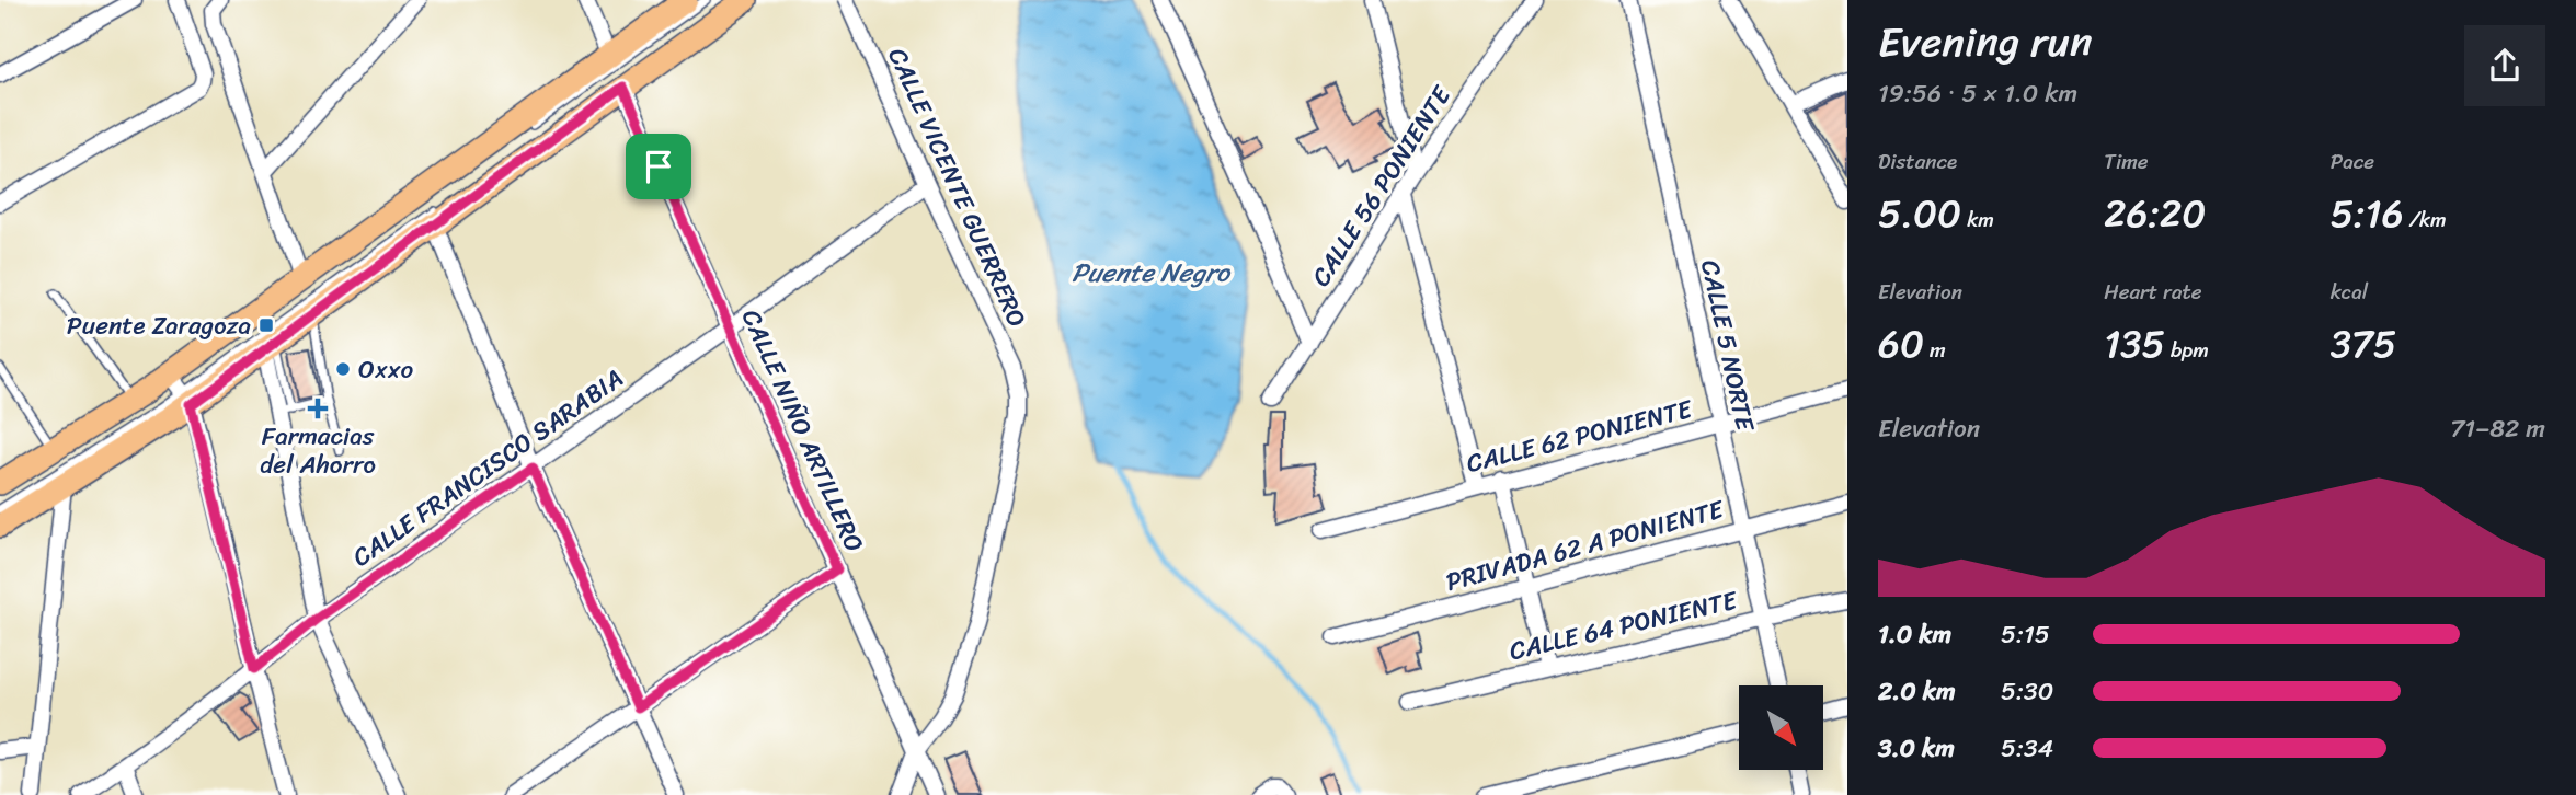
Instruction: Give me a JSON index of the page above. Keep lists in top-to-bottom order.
{
  "streets": {
    "street": [
      "CALLE 56 PONIENTE",
      "CALLE VICENTE GUERRERO",
      "CALLE 5 NORTE",
      "CALLE NIÑO ARTILLERO",
      "CALLE 62 PONIENTE",
      "CALLE FRANCISCO SARABIA",
      "PRIVADA 62 A PONIENTE",
      "CALLE 64 PONIENTE"
    ]
  },
  "crossings": [
    ["CALLE VICENTE GUERRERO", "CALLE NIÑO ARTILLERO"],
    ["CALLE VICENTE GUERRERO", "CALLE FRANCISCO SARABIA"],
    ["CALLE 5 NORTE", "CALLE 62 PONIENTE"],
    ["CALLE 5 NORTE", "PRIVADA 62 A PONIENTE"],
    ["CALLE 5 NORTE", "CALLE 64 PONIENTE"],
    ["CALLE NIÑO ARTILLERO", "CALLE FRANCISCO SARABIA"]
  ],
  "water": ["Puente Negro"],
  "places": {
    "transit": ["Puente Zaragoza"],
    "other": ["Oxxo"],
    "health": ["Farmacias del Ahorro"]
  },
  "north": "bottom right",
  "page": {
    "heading": ["Evening run", "19:56 · 5 × 1.0 km"],
    "stats": [
      ["Distance", "5.00 km"],
      ["Time", "26:20"],
      ["Pace", "5:16 /km"],
      ["Elevation", "60 m"],
      ["Heart rate", "135 bpm"],
      ["kcal", "375"]
    ],
    "chart": ["Elevation", "71–82 m"],
    "list": [
      {
        "name": "1.0 km",
        "note": "5:15"
      },
      {
        "name": "2.0 km",
        "note": "5:30"
      },
      {
        "name": "3.0 km",
        "note": "5:34"
      }
    ]
  }
}
